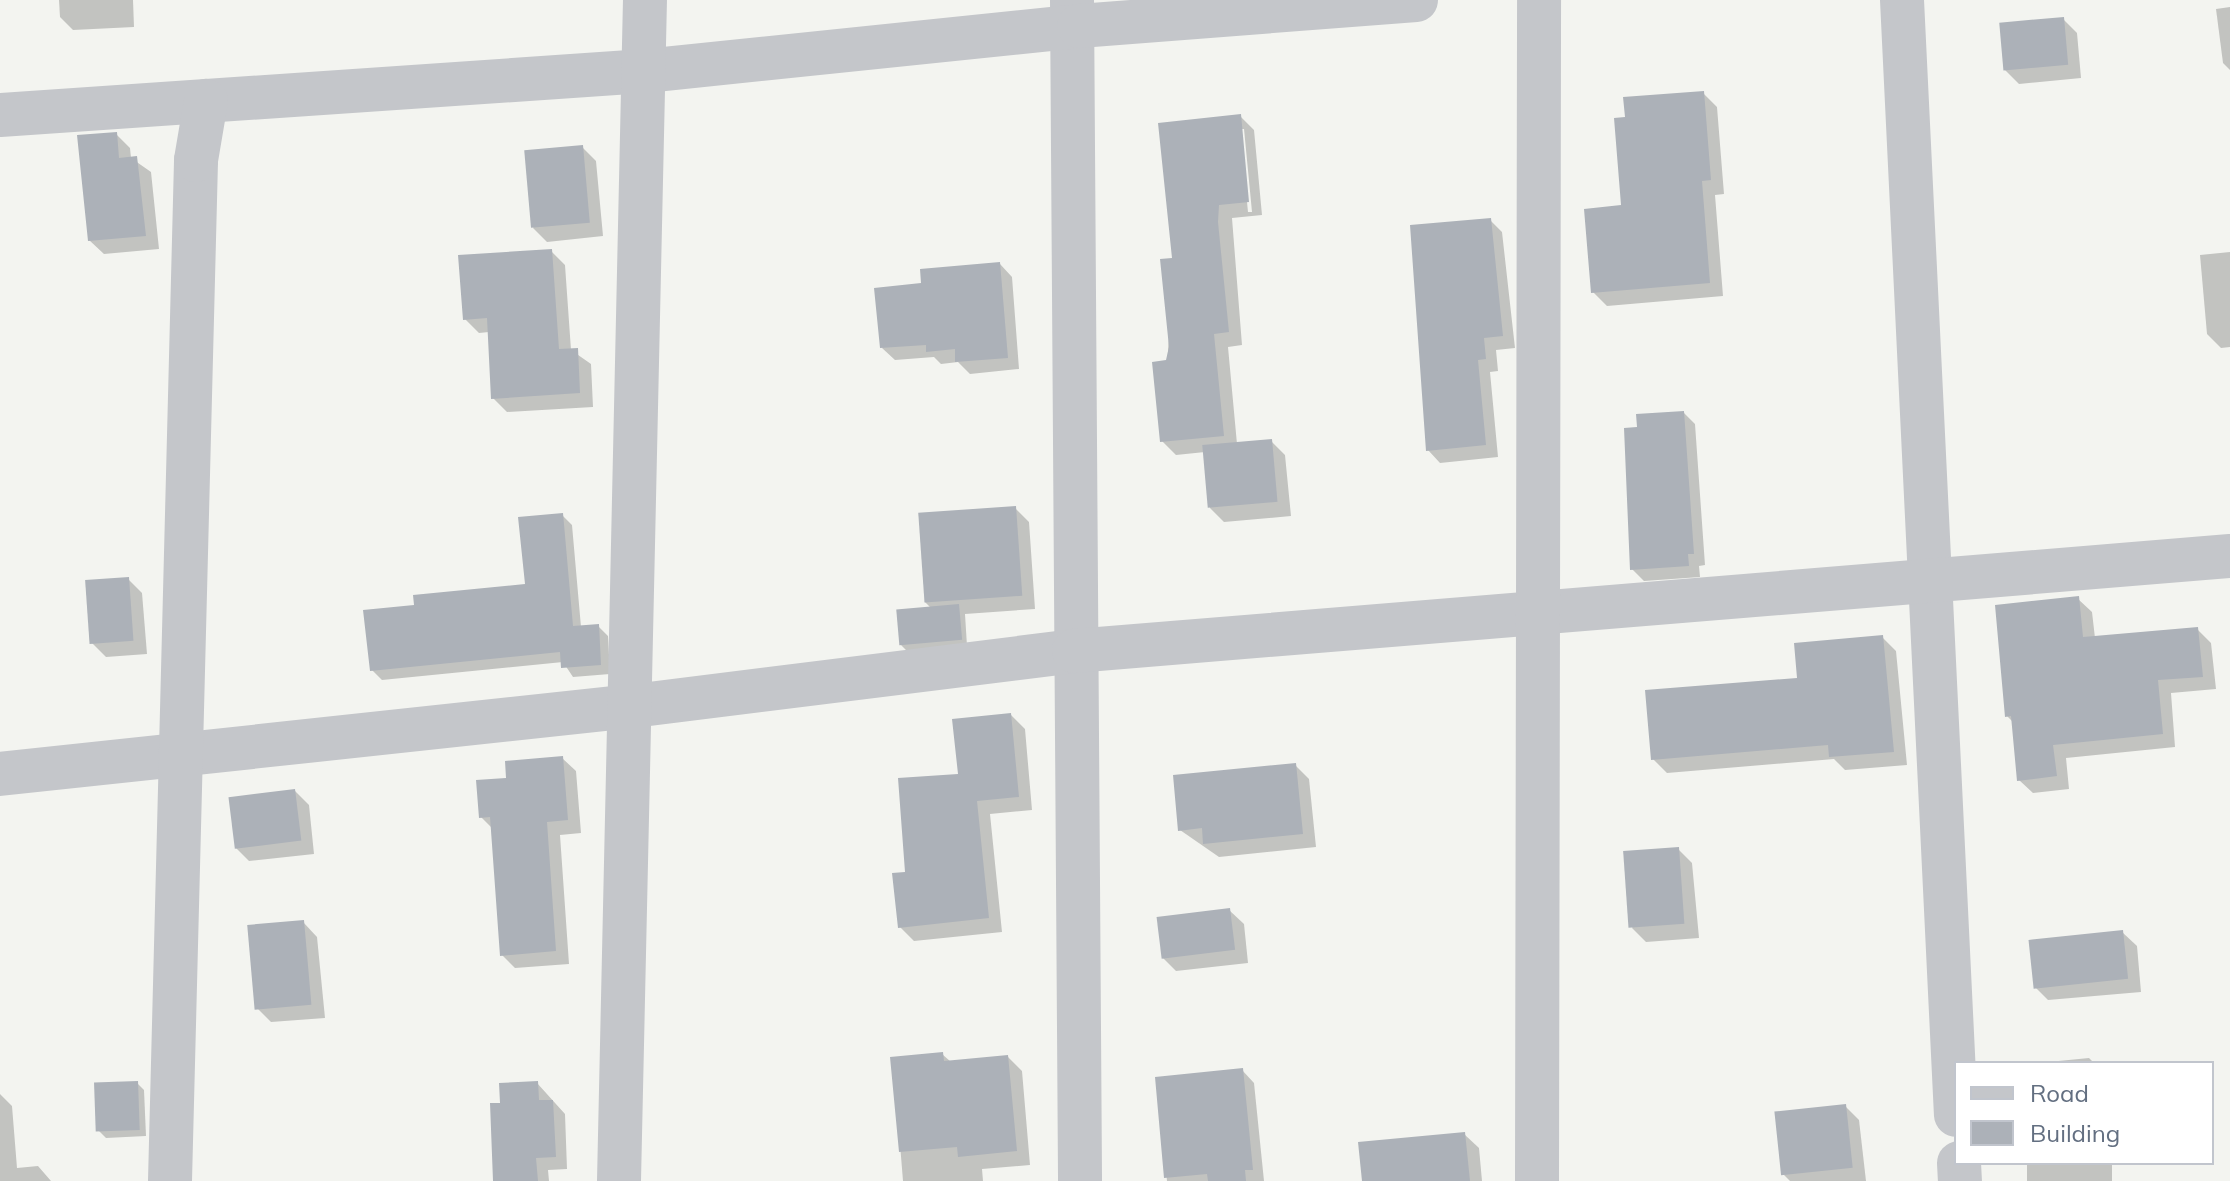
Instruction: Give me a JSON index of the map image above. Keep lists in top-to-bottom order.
{
  "legend": ["Road", "Building"]
}
